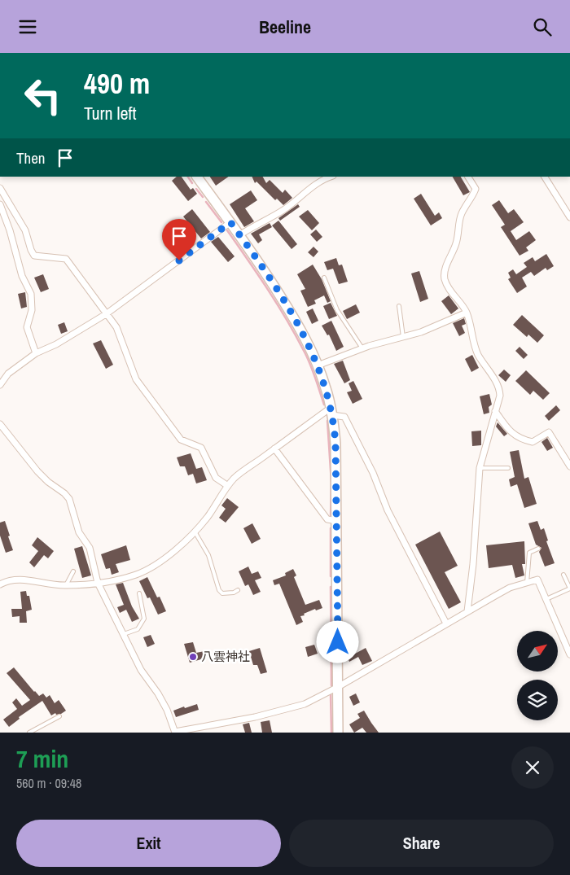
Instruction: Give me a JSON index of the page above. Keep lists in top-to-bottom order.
{
  "places": ["八雲神社"],
  "north": "top right",
  "page": {
    "header": "Beeline",
    "turn": ["490 m", "Turn left"],
    "then": "Then",
    "heading": ["7 min", "560 m · 09:48"],
    "buttons": ["Exit", "Share"]
  }
}
